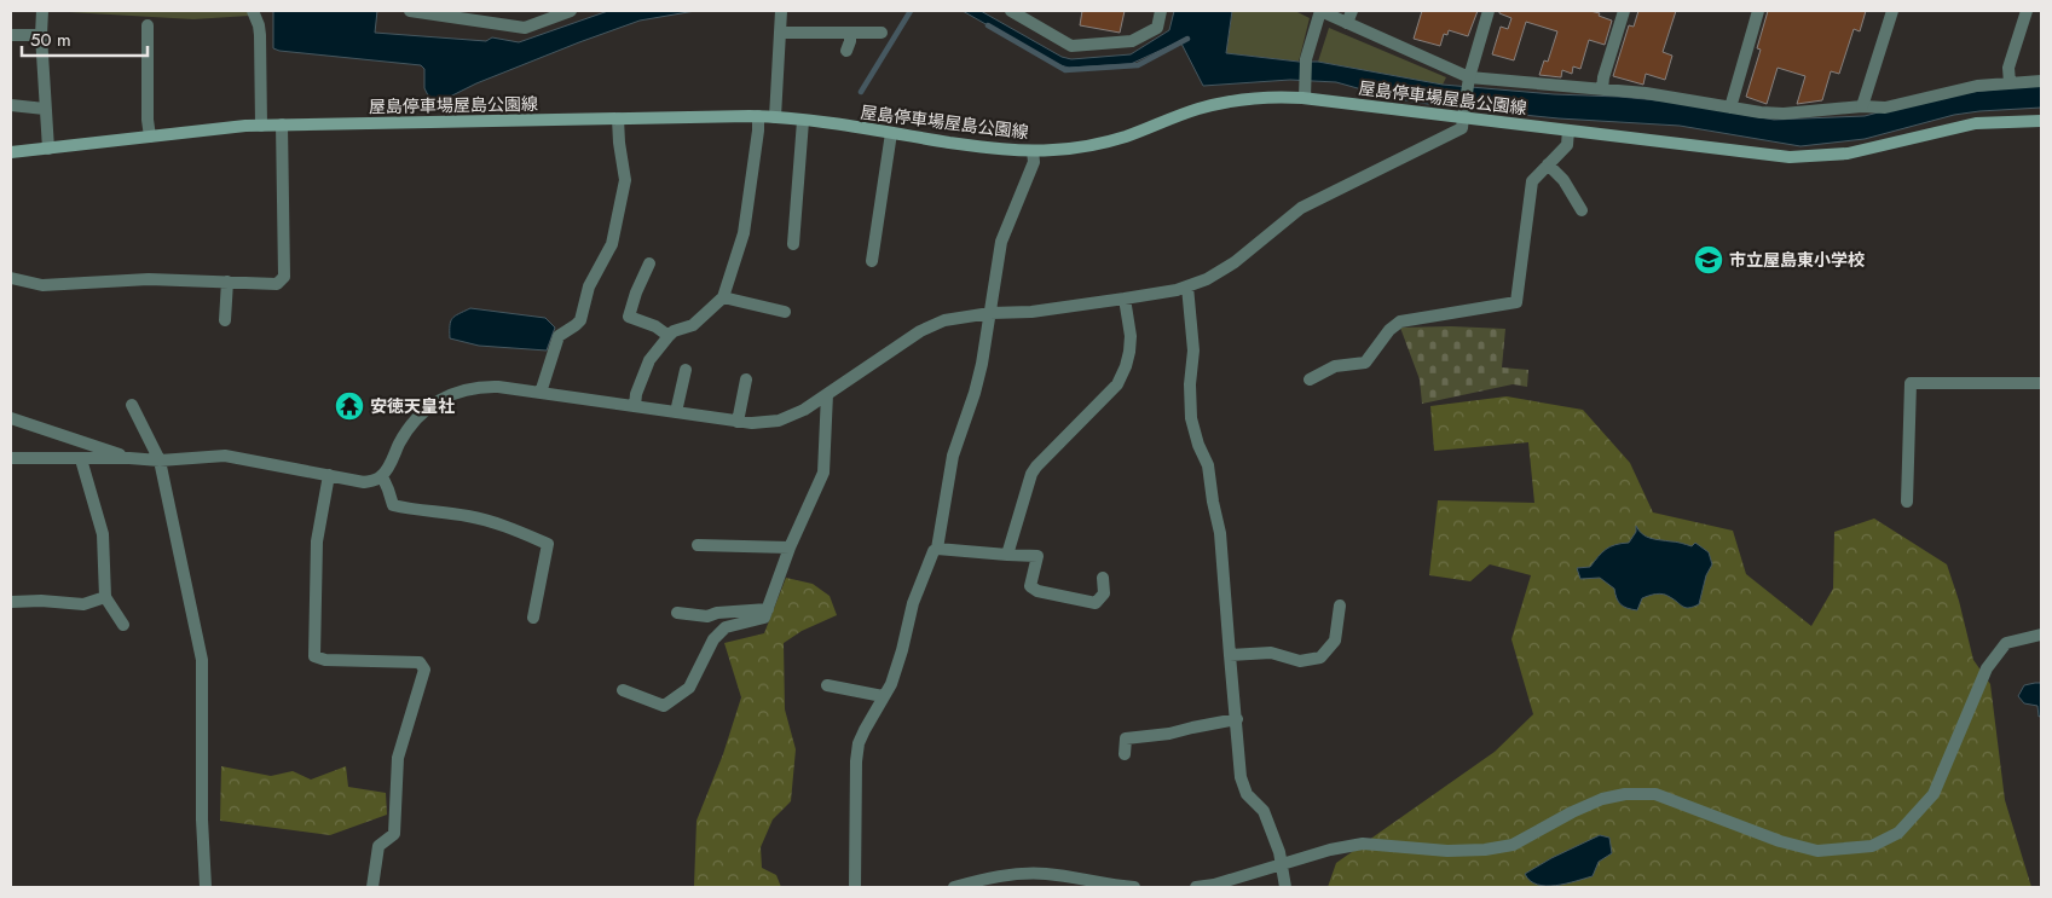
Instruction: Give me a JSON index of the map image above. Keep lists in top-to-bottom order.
{
  "streets": {
    "main road": ["屋島停車場屋島公園線"]
  },
  "places": {
    "school or university": ["市立屋島東小学校"],
    "temple": ["安徳天皇社"]
  },
  "scale_bar": "50 m"
}
